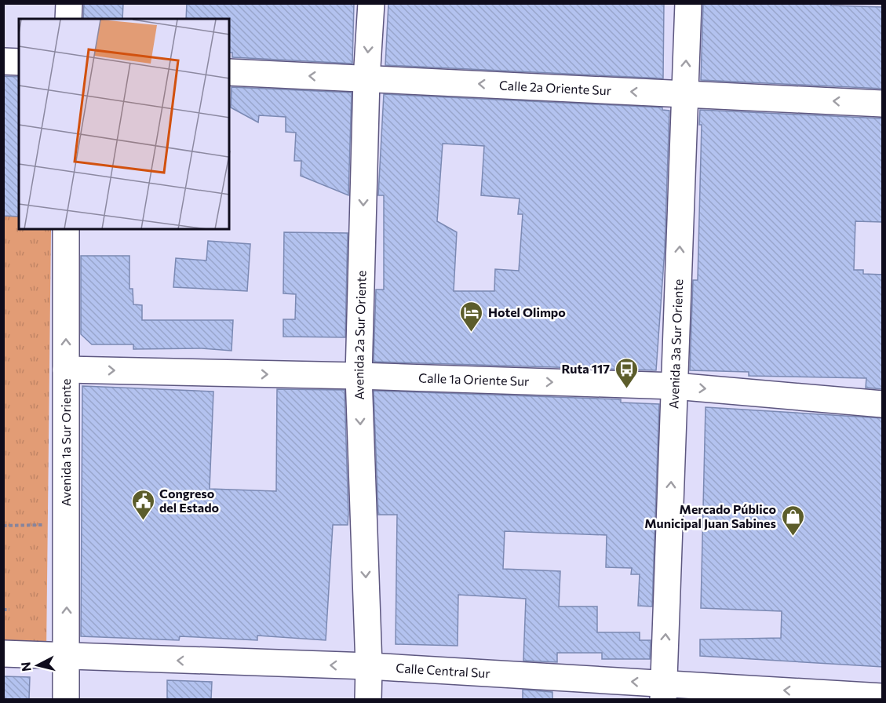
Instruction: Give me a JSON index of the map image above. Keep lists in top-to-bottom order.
{
  "streets": {
    "street": [
      "Calle 2a Oriente Sur",
      "Avenida 2a Sur Oriente",
      "Avenida 3a Sur Oriente",
      "Calle 1a Oriente Sur",
      "Avenida 1a Sur Oriente",
      "Calle Central Sur"
    ]
  },
  "crossings": [
    ["Calle 2a Oriente Sur", "Avenida 2a Sur Oriente"],
    ["Calle 2a Oriente Sur", "Avenida 3a Sur Oriente"],
    ["Avenida 2a Sur Oriente", "Calle 1a Oriente Sur"],
    ["Avenida 2a Sur Oriente", "Calle Central Sur"],
    ["Avenida 3a Sur Oriente", "Calle 1a Oriente Sur"],
    ["Avenida 3a Sur Oriente", "Calle Central Sur"],
    ["Calle 1a Oriente Sur", "Avenida 1a Sur Oriente"],
    ["Avenida 1a Sur Oriente", "Calle Central Sur"]
  ],
  "one_way": [
    "Calle 2a Oriente Sur",
    "Avenida 2a Sur Oriente",
    "Avenida 3a Sur Oriente",
    "Calle 1a Oriente Sur",
    "Avenida 1a Sur Oriente",
    "Calle Central Sur"
  ],
  "places": {
    "hotel": ["Hotel Olimpo"],
    "bus stop": ["Ruta 117"],
    "public building": ["Congreso del Estado"],
    "shop": ["Mercado Público Municipal Juan Sabines"]
  },
  "north": "left"
}
